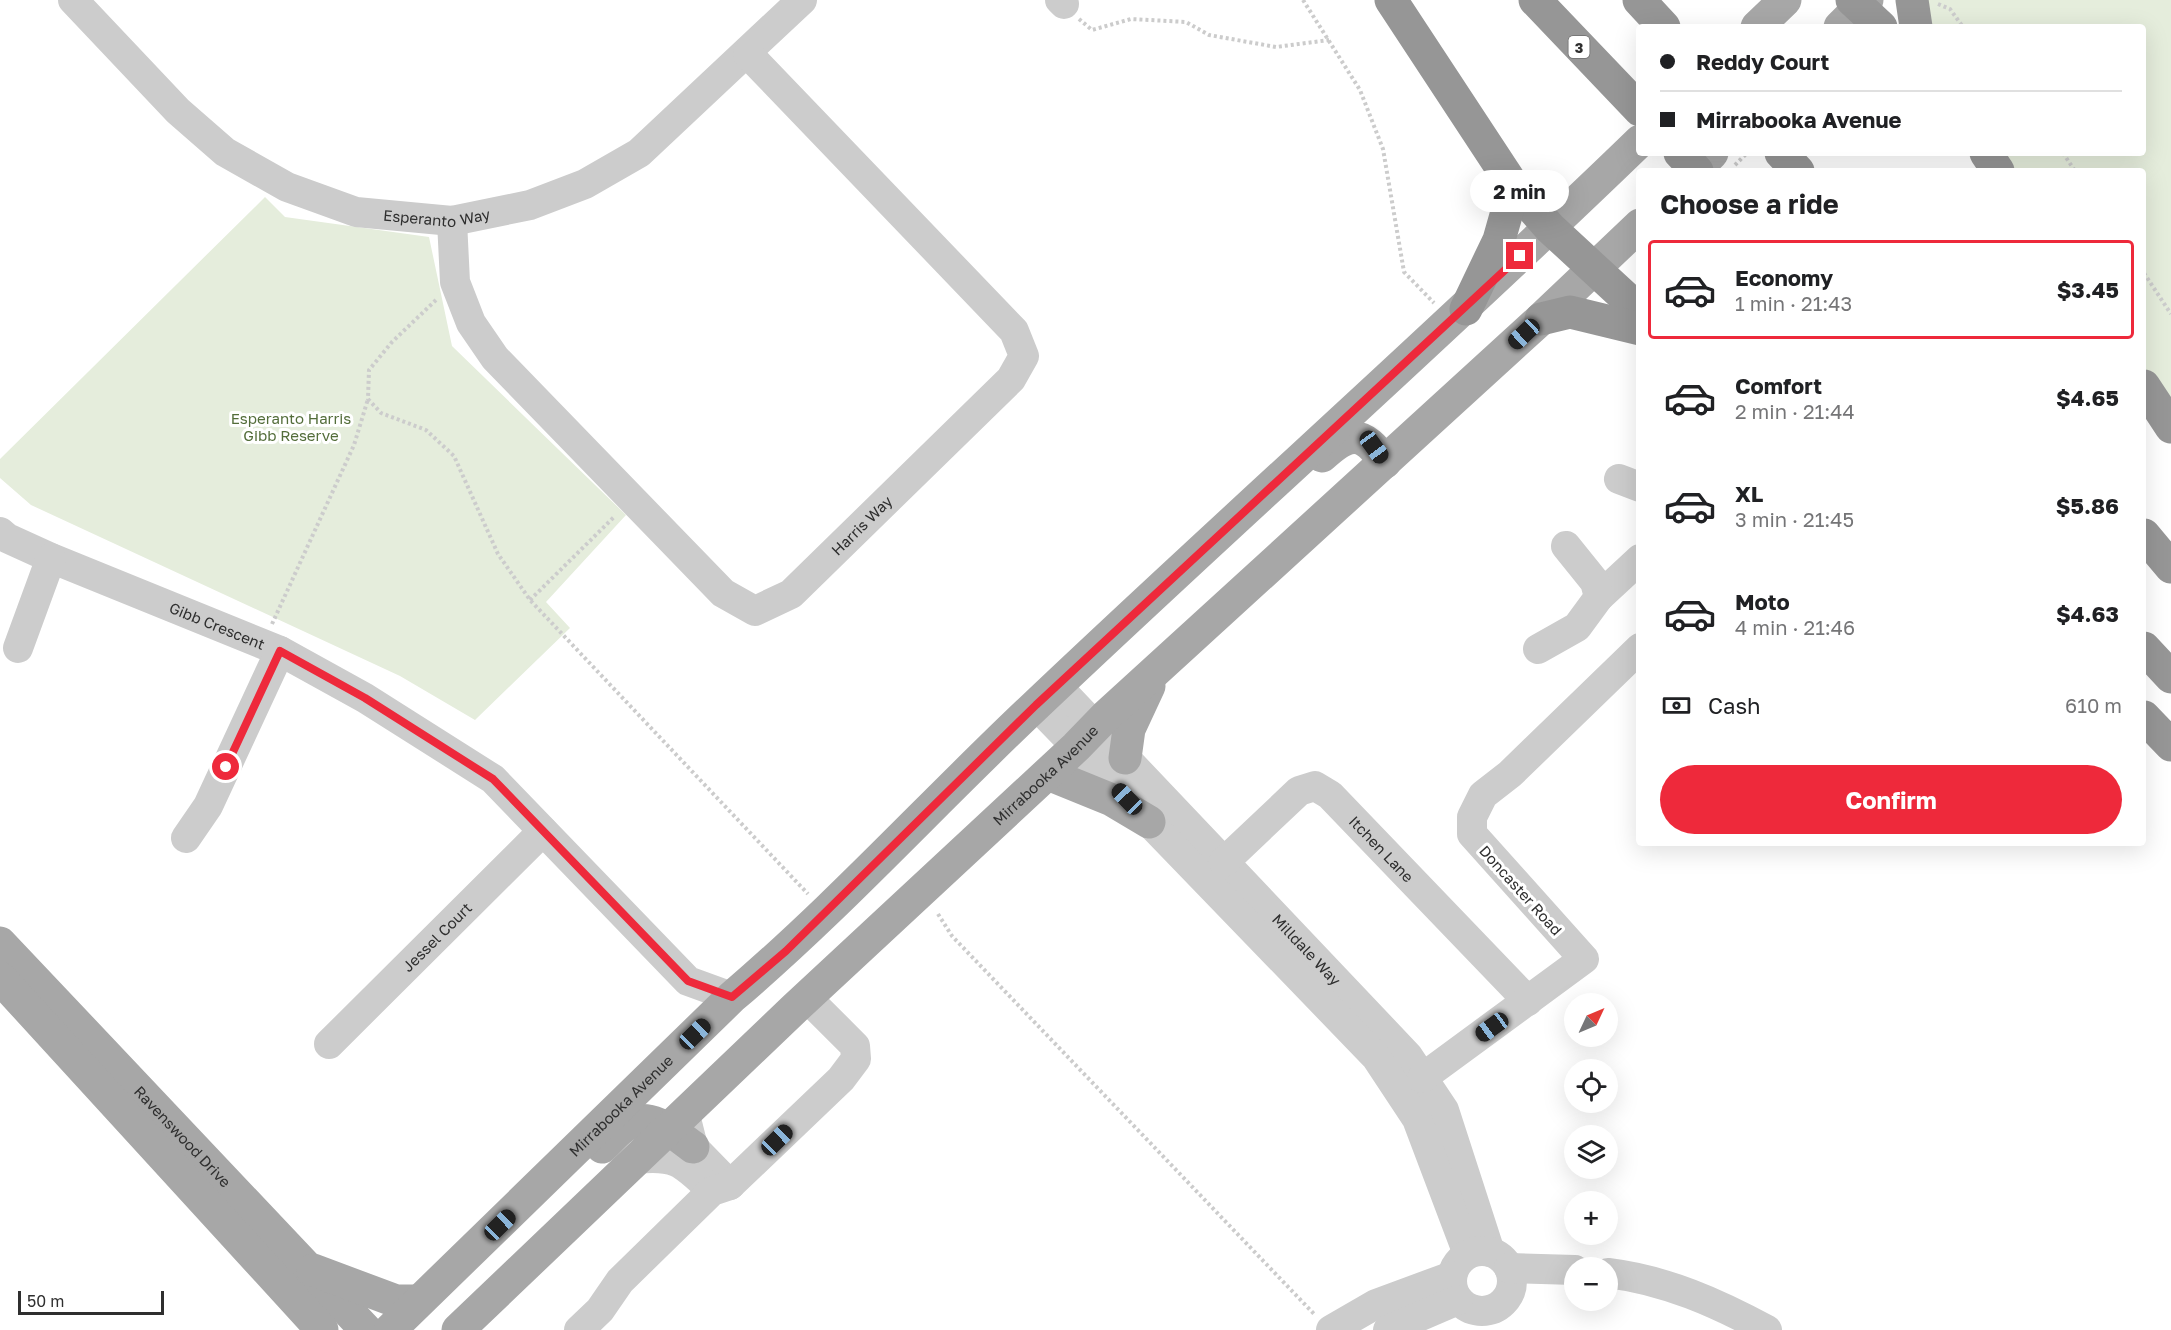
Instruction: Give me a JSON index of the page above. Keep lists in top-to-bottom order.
{
  "streets": {
    "highway": ["3"],
    "main road": ["Mirrabooka Avenue", "Ravenswood Drive"],
    "street": [
      "Esperanto Way",
      "Harris Way",
      "Gibb Crescent",
      "Itchen Lane",
      "Doncaster Road",
      "Jessel Court",
      "Milldale Way"
    ]
  },
  "crossings": [
    ["Esperanto Way", "Harris Way"],
    ["Gibb Crescent", "Mirrabooka Avenue"],
    ["Gibb Crescent", "Jessel Court"],
    ["Mirrabooka Avenue", "Milldale Way"],
    ["Itchen Lane", "Doncaster Road"],
    ["Itchen Lane", "Milldale Way"],
    ["Doncaster Road", "Milldale Way"]
  ],
  "parks": ["Esperanto Harris Gibb Reserve"],
  "scale_bar": "50 m",
  "north": "top right",
  "page": {
    "banner": ["Reddy Court", "Mirrabooka Avenue"],
    "heading": "Choose a ride",
    "bubble": "2 min",
    "list": [
      {
        "name": "Economy",
        "note": "1 min · 21:43",
        "value": "$3.45"
      },
      {
        "name": "Comfort",
        "note": "2 min · 21:44",
        "value": "$4.65"
      },
      {
        "name": "XL",
        "note": "3 min · 21:45",
        "value": "$5.86"
      },
      {
        "name": "Moto",
        "note": "4 min · 21:46",
        "value": "$4.63"
      }
    ],
    "pay": ["Cash", "610 m"],
    "buttons": "Confirm",
    "map_buttons": ["+", "−"],
    "scale": "50 m"
  }
}
